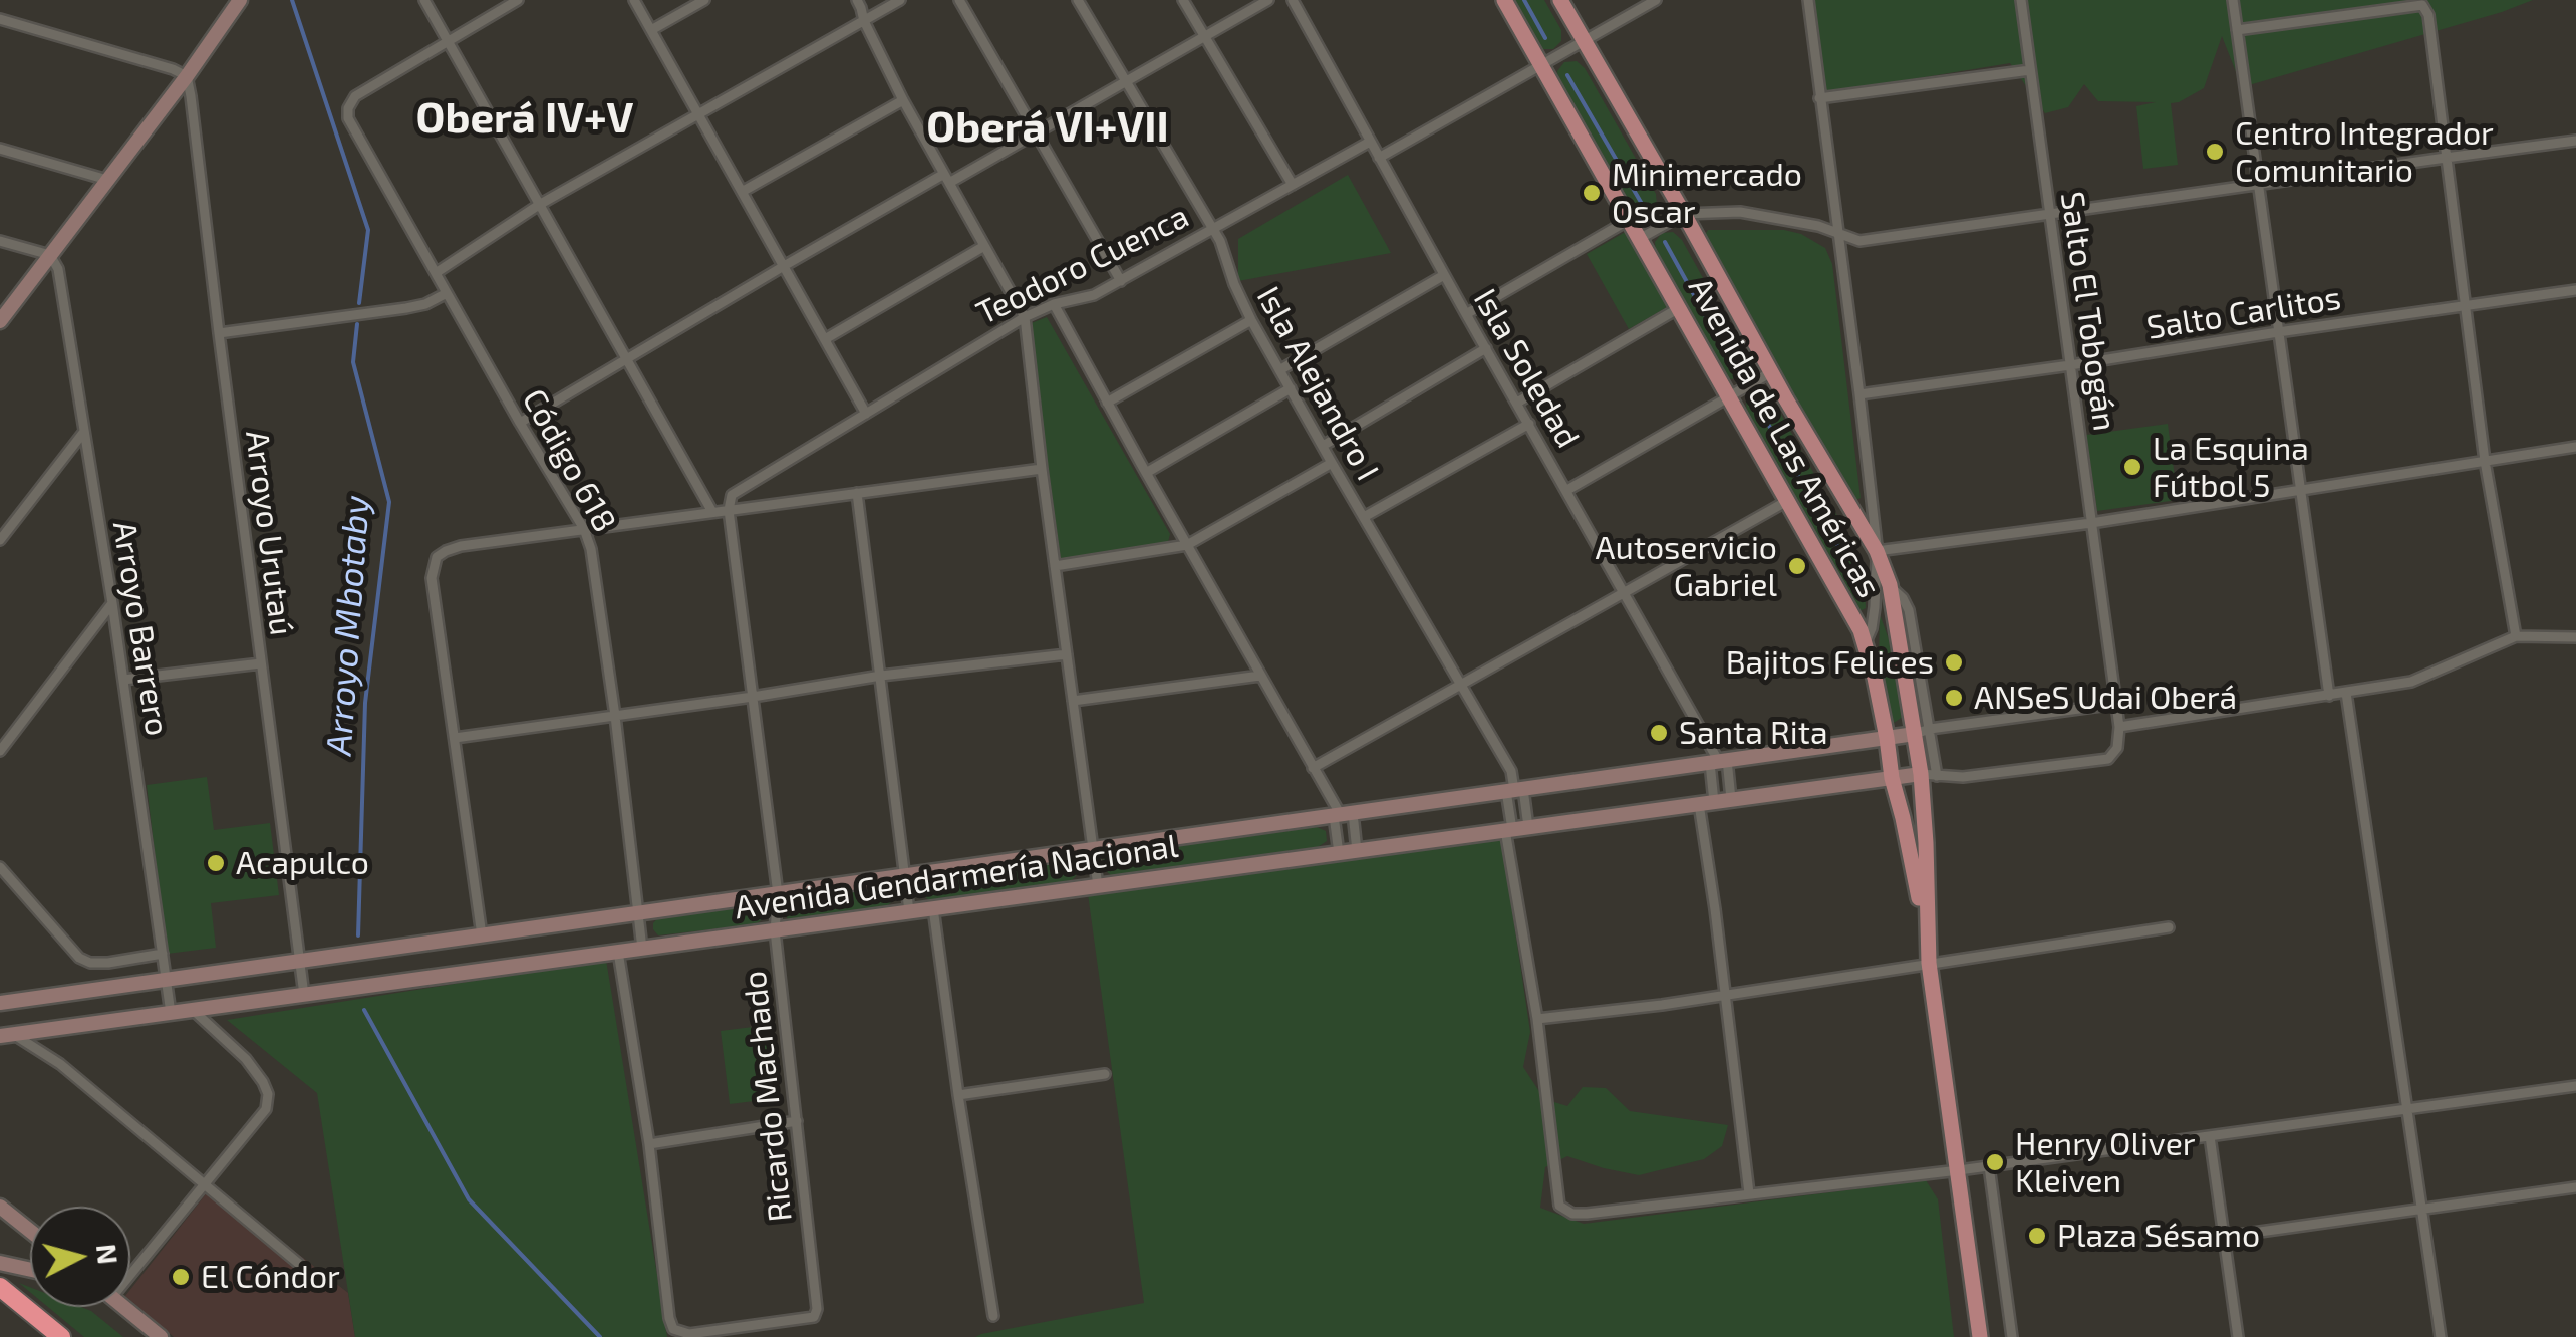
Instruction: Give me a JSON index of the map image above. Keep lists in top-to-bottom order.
{
  "streets": {
    "main road": ["Avenida de Las Américas"],
    "street": [
      "Teodoro Cuenca",
      "Salto El Tobogán",
      "Salto Carlitos",
      "Isla Soledad",
      "Isla Alejandro I",
      "Código 618",
      "Arroyo Urutaú",
      "Arroyo Barrero",
      "Avenida Gendarmería Nacional",
      "Ricardo Machado"
    ]
  },
  "crossings": [
    ["Teodoro Cuenca", "Isla Soledad"],
    ["Teodoro Cuenca", "Isla Alejandro I"],
    ["Teodoro Cuenca", "Ricardo Machado"],
    ["Salto El Tobogán", "Salto Carlitos"],
    ["Salto El Tobogán", "Avenida de Las Américas"],
    ["Salto El Tobogán", "Avenida Gendarmería Nacional"],
    ["Isla Soledad", "Avenida Gendarmería Nacional"],
    ["Isla Alejandro I", "Avenida Gendarmería Nacional"],
    ["Avenida de Las Américas", "Avenida Gendarmería Nacional"],
    ["Código 618", "Avenida Gendarmería Nacional"],
    ["Arroyo Urutaú", "Avenida Gendarmería Nacional"],
    ["Arroyo Barrero", "Avenida Gendarmería Nacional"],
    ["Avenida Gendarmería Nacional", "Ricardo Machado"]
  ],
  "districts": ["Oberá IV+V", "Oberá VI+VII"],
  "water": ["Arroyo Mbotaby"],
  "places": [
    "Centro Integrador Comunitario",
    "Minimercado Oscar",
    "La Esquina Fútbol 5",
    "Autoservicio Gabriel",
    "Bajitos Felices",
    "ANSeS Udai Oberá",
    "Santa Rita",
    "Acapulco",
    "Henry Oliver Kleiven",
    "Plaza Sésamo",
    "El Cóndor"
  ],
  "north": "right"
}
